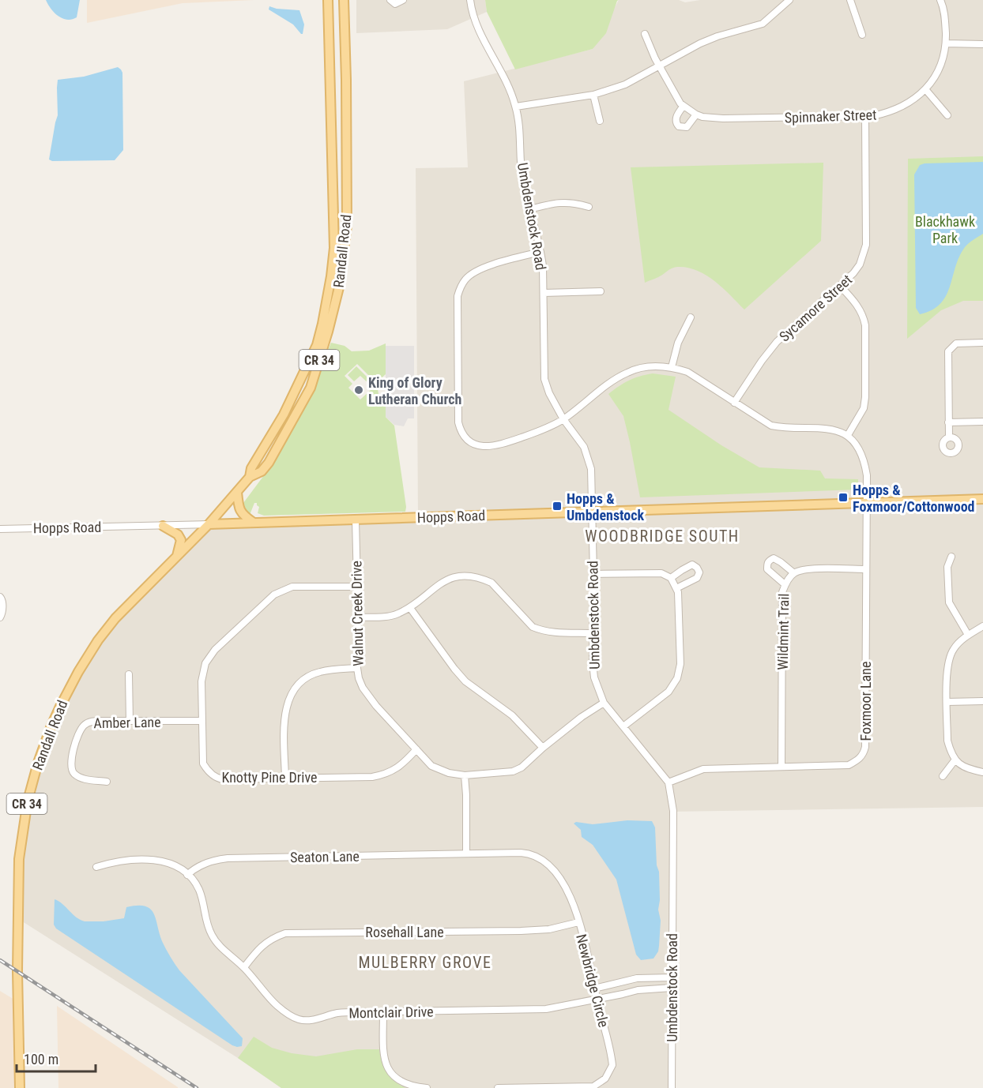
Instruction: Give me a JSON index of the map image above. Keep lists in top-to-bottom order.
{
  "streets": {
    "main road": ["Randall Road", "CR 34", "Hopps Road"],
    "street": [
      "Spinnaker Street",
      "Umbdenstock Road",
      "Sycamore Street",
      "Walnut Creek Drive",
      "Wildmint Trail",
      "Foxmoor Lane",
      "Amber Lane",
      "Knotty Pine Drive",
      "Seaton Lane",
      "Rosehall Lane",
      "Newbridge Circle",
      "Montclair Drive"
    ]
  },
  "crossings": [
    ["Spinnaker Street", "Sycamore Street"],
    ["Umbdenstock Road", "Hopps Road"],
    ["Umbdenstock Road", "Walnut Creek Drive"],
    ["Umbdenstock Road", "Foxmoor Lane"],
    ["Umbdenstock Road", "Montclair Drive"],
    ["Randall Road", "Hopps Road"],
    ["Hopps Road", "Walnut Creek Drive"],
    ["Hopps Road", "Foxmoor Lane"],
    ["Walnut Creek Drive", "Knotty Pine Drive"],
    ["Wildmint Trail", "Foxmoor Lane"],
    ["Amber Lane", "Knotty Pine Drive"],
    ["Seaton Lane", "Newbridge Circle"],
    ["Seaton Lane", "Montclair Drive"],
    ["Rosehall Lane", "Newbridge Circle"],
    ["Rosehall Lane", "Montclair Drive"],
    ["Newbridge Circle", "Montclair Drive"]
  ],
  "districts": ["WOODBRIDGE SOUTH", "MULBERRY GROVE"],
  "parks": ["Blackhawk Park"],
  "places": {
    "other": ["King of Glory Lutheran Church"],
    "transit": ["Hopps & Foxmoor/Cottonwood", "Hopps & Umbdenstock"]
  },
  "scale_bar": "100 m"
}
